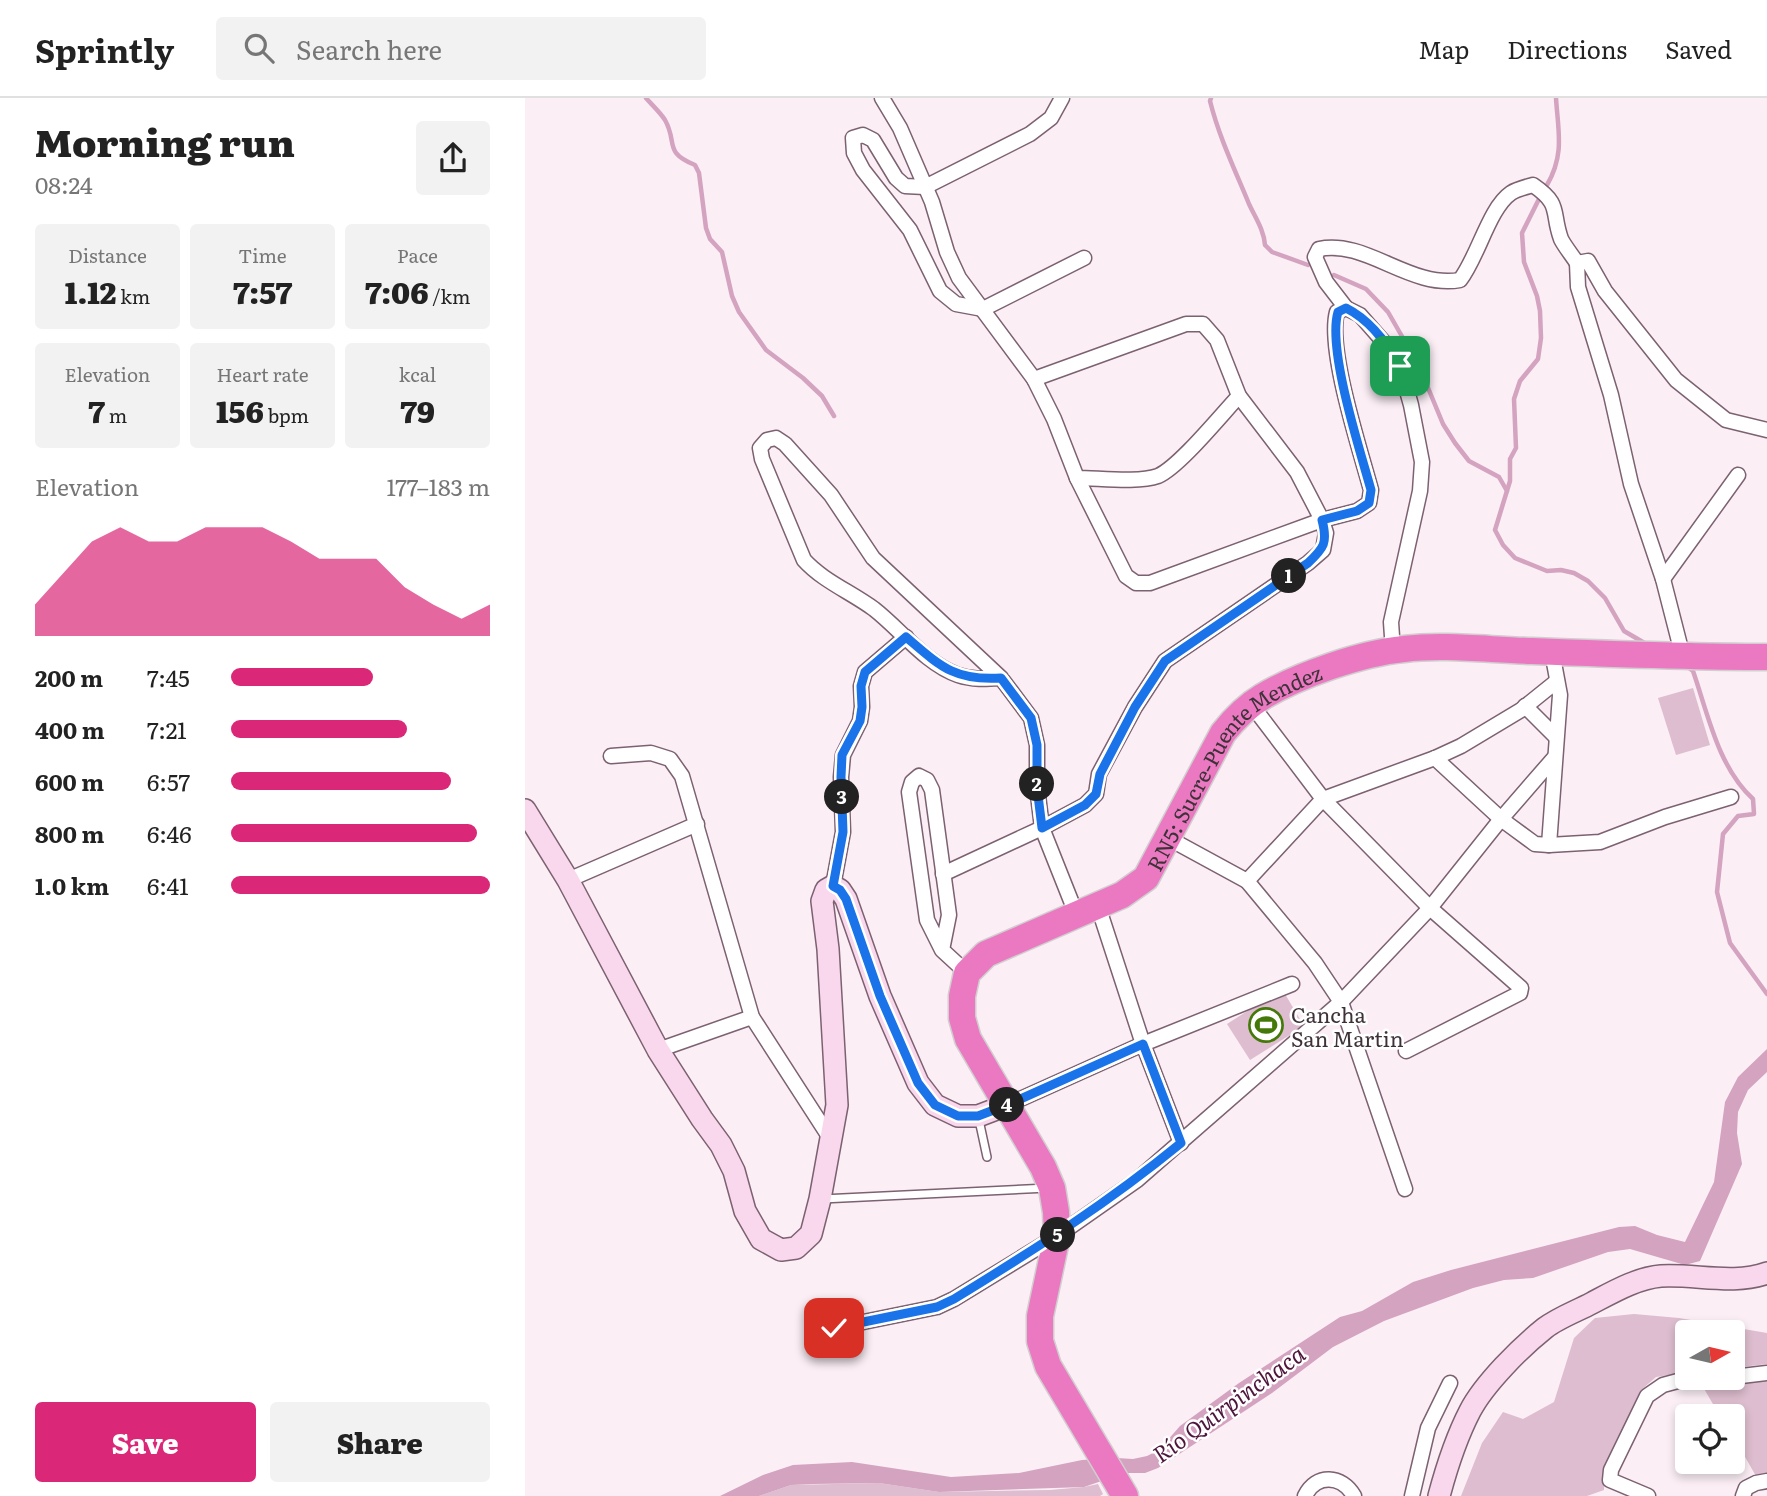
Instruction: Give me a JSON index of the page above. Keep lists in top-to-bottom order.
{
  "streets": {
    "highway": ["RN5: Sucre-Puente Mendez"]
  },
  "water": ["Río Quirpinchaca"],
  "places": {
    "sports": ["Cancha San Martin"]
  },
  "north": "right",
  "page": {
    "header": "Sprintly",
    "search": "Search here",
    "nav": ["Map", "Directions", "Saved"],
    "heading": ["Morning run", "08:24"],
    "stats": [
      ["Distance", "1.12 km"],
      ["Time", "7:57"],
      ["Pace", "7:06 /km"],
      ["Elevation", "7 m"],
      ["Heart rate", "156 bpm"],
      ["kcal", "79"]
    ],
    "chart": ["Elevation", "177–183 m"],
    "pins": [
      "1",
      "2",
      "3",
      "4",
      "5"
    ],
    "list": [
      {
        "name": "200 m",
        "note": "7:45"
      },
      {
        "name": "400 m",
        "note": "7:21"
      },
      {
        "name": "600 m",
        "note": "6:57"
      },
      {
        "name": "800 m",
        "note": "6:46"
      },
      {
        "name": "1.0 km",
        "note": "6:41"
      }
    ],
    "buttons": ["Save", "Share"]
  }
}
